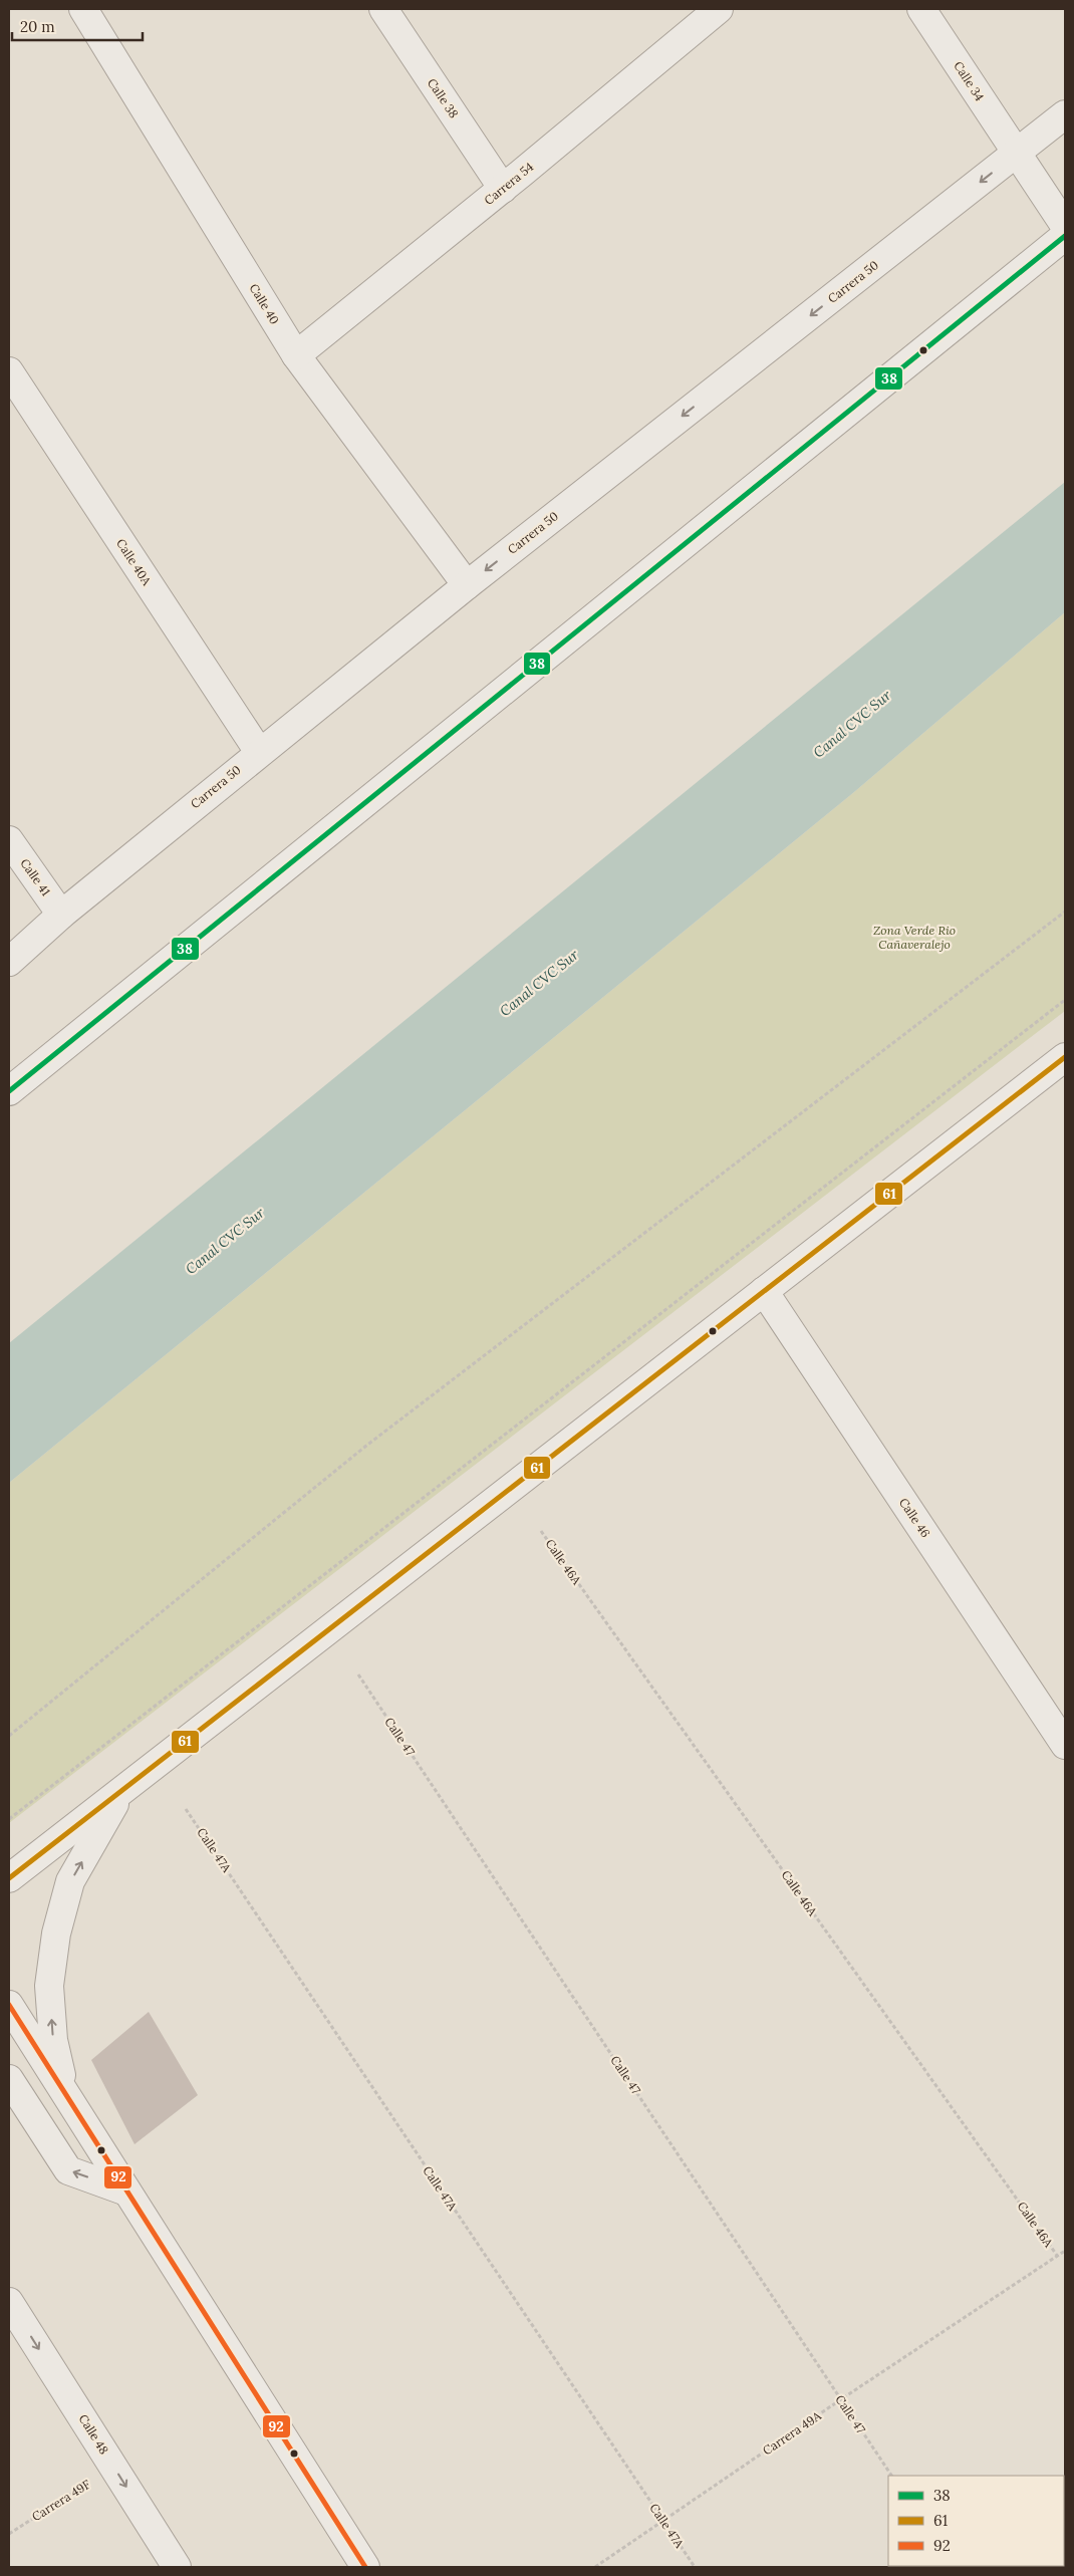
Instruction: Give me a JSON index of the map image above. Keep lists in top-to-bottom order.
{
  "streets": {
    "street": [
      "Calle 34",
      "Calle 38",
      "Carrera 54",
      "Carrera 50",
      "Calle 40",
      "Calle 40A",
      "Calle 41",
      "Calle 46",
      "Calle 48"
    ],
    "path": [
      "Calle 46A",
      "Calle 47",
      "Calle 47A",
      "Carrera 49A",
      "Carrera 49F"
    ]
  },
  "crossings": [
    ["Calle 34", "Carrera 50"],
    ["Calle 38", "Carrera 54"],
    ["Carrera 54", "Calle 40"],
    ["Carrera 50", "Calle 40"],
    ["Carrera 50", "Calle 40A"],
    ["Carrera 50", "Calle 41"],
    ["Calle 46A", "Carrera 49A"],
    ["Calle 47", "Carrera 49A"],
    ["Calle 47A", "Carrera 49A"],
    ["Calle 48", "Carrera 49F"]
  ],
  "water": ["Canal CVC Sur"],
  "parks": ["Zona Verde Rio Cañaveralejo"],
  "lines": ["transit line 38", "transit line 61", "transit line 92"],
  "legend": ["38", "61", "92"],
  "scale_bar": "20 m"
}
